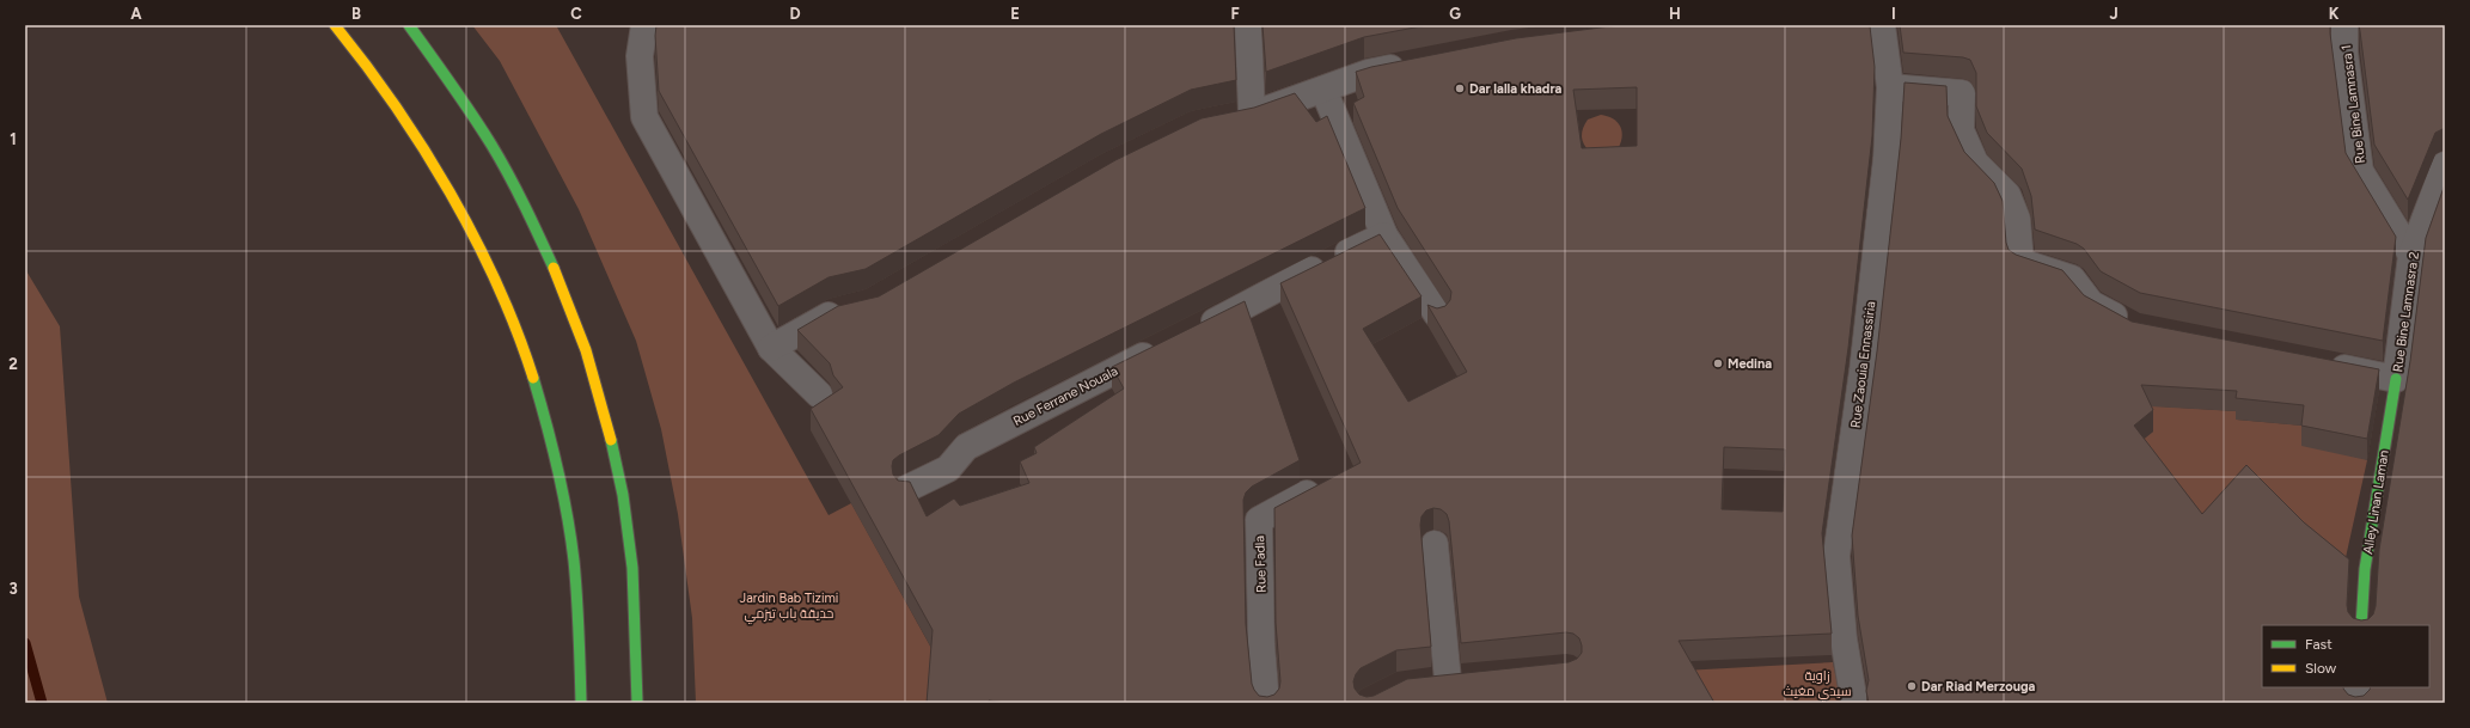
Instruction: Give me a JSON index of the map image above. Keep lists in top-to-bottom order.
{
  "streets": {
    "main road": ["Alley Linan Laman"],
    "street": [
      "Rue Bine Lamnasra 1",
      "Rue Bine Lamnasra 2",
      "Rue Zaouia Ennassiria",
      "Rue Ferrane Nouala",
      "Rue Fadla"
    ]
  },
  "crossings": [
    ["Rue Bine Lamnasra 1", "Rue Bine Lamnasra 2"],
    ["Rue Bine Lamnasra 2", "Alley Linan Laman"]
  ],
  "parks": ["Jardin Bab Tizimi حديقة باب تيزمي", "زاوية سيدي مغيث"],
  "places": ["Dar lalla khadra", "Medina", "Dar Riad Merzouga"],
  "legend": ["Fast", "Slow"],
  "grid": {
    "columns": [
      "A",
      "B",
      "C",
      "D",
      "E",
      "F",
      "G",
      "H",
      "I",
      "J",
      "K"
    ],
    "rows": ["1", "2", "3"]
  }
}
